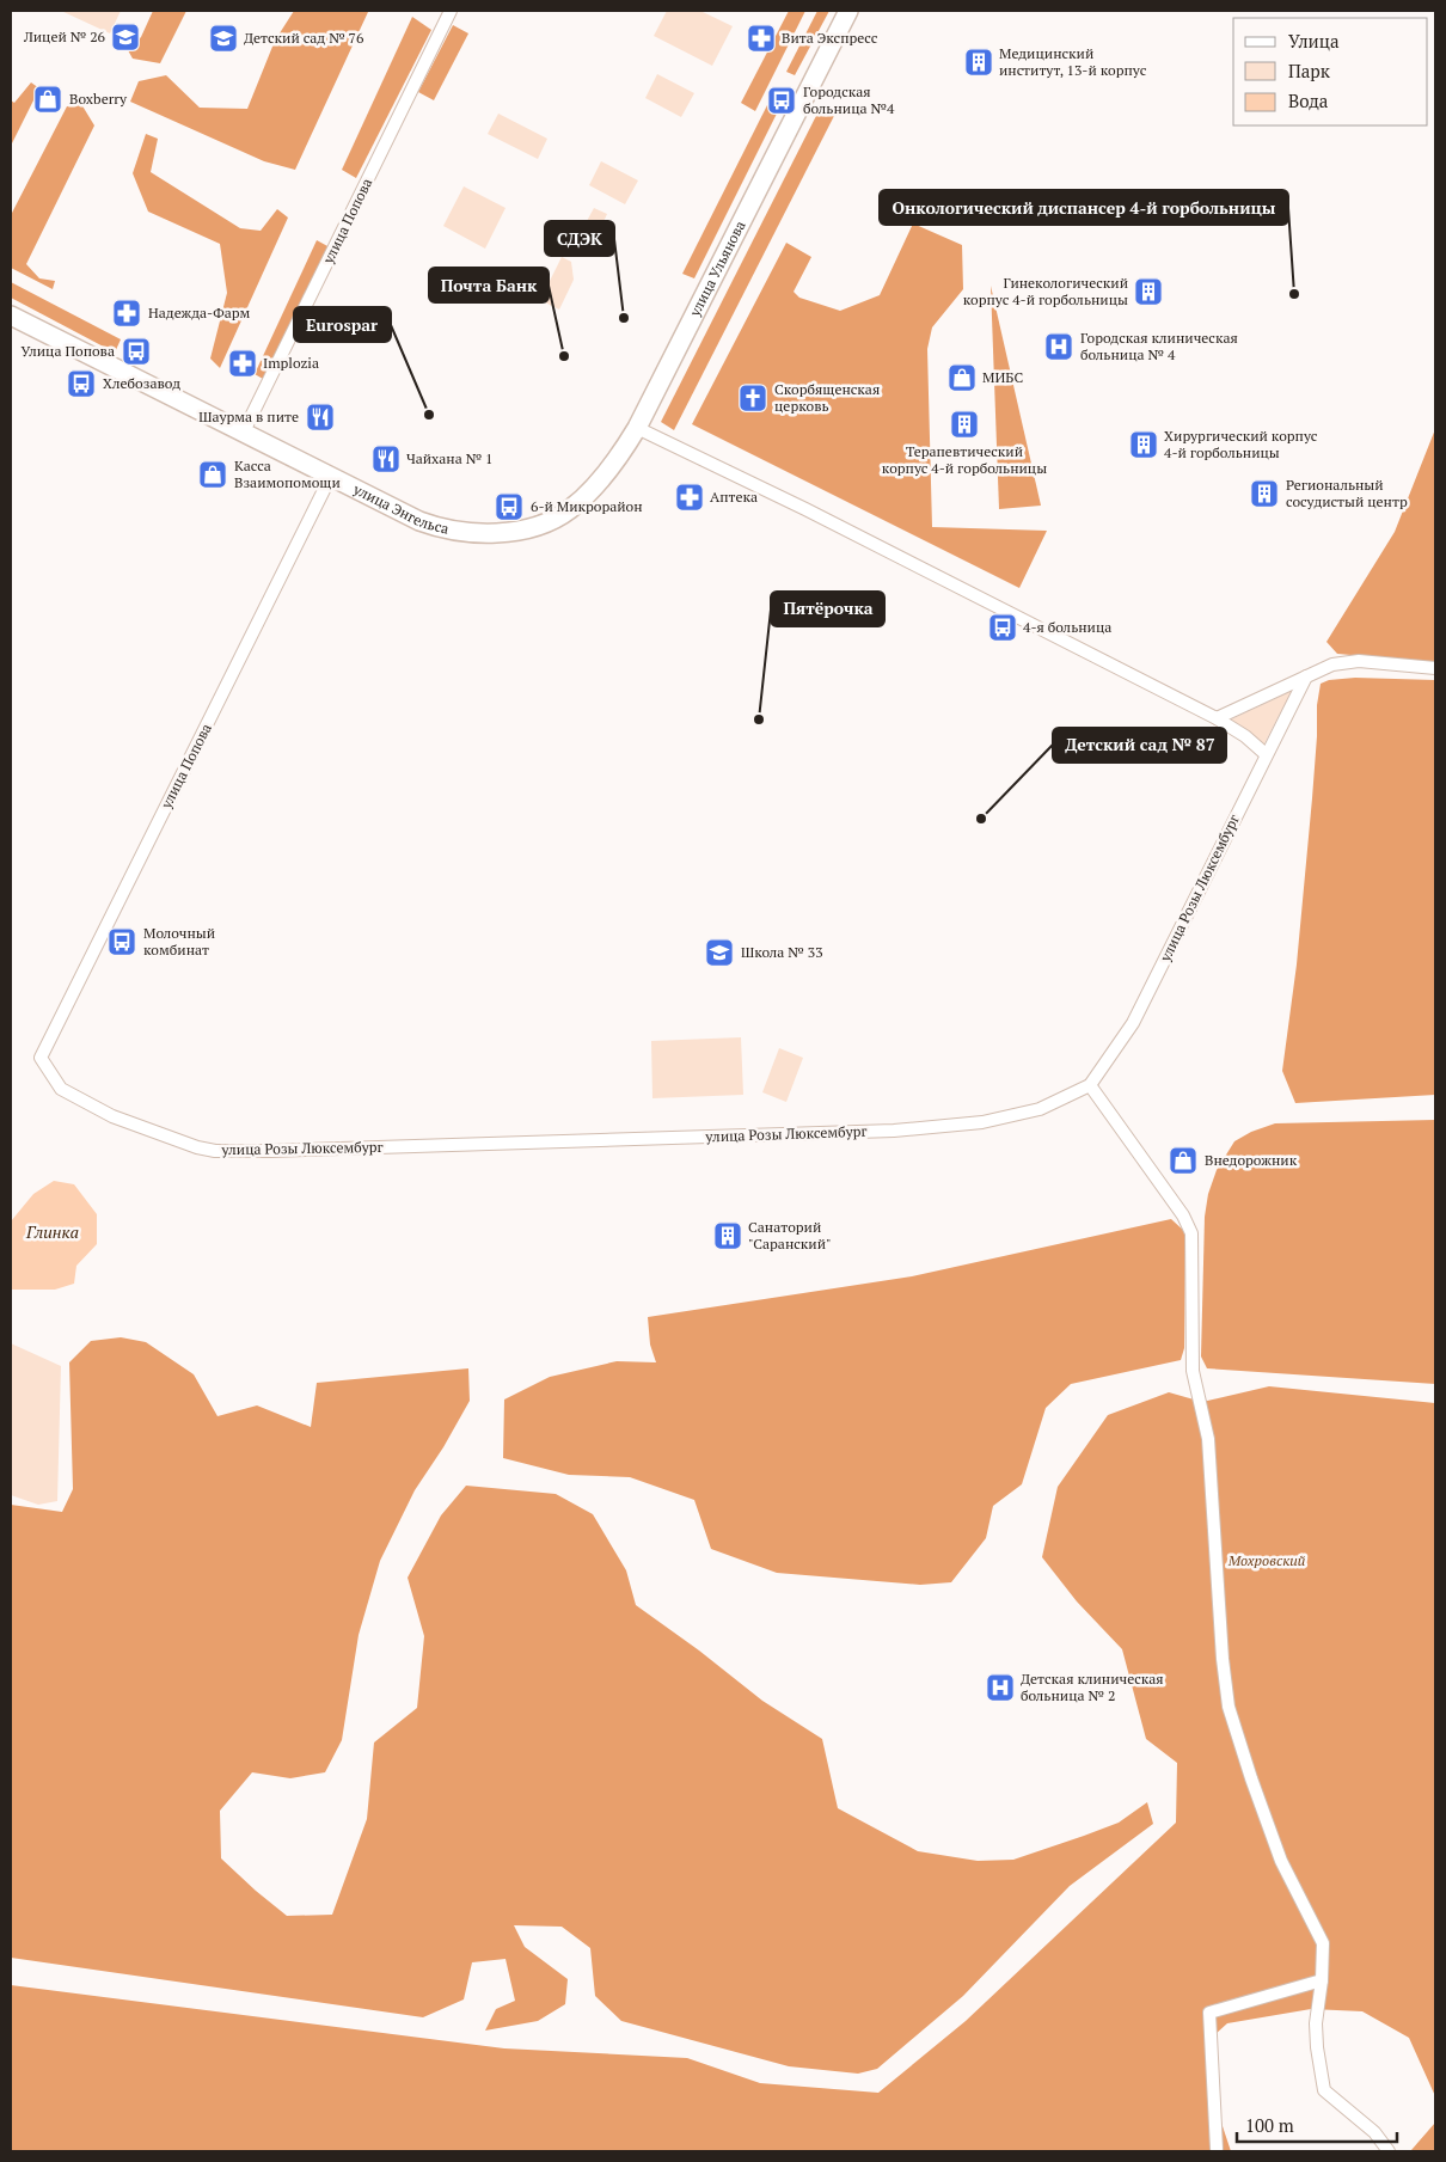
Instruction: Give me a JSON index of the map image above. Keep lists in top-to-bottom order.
{
  "streets": {
    "main road": ["улица Ульянова", "улица Энгельса"],
    "street": ["улица Попова", "улица Розы Люксембург"]
  },
  "crossings": [
    ["улица Попова", "улица Энгельса"],
    ["улица Попова", "улица Розы Люксембург"],
    ["улица Ульянова", "улица Энгельса"]
  ],
  "water": ["Глинка"],
  "parks": ["Мохровский"],
  "places": {
    "school or university": ["Лицей № 26", "Детский сад № 76", "Школа № 33"],
    "pharmacy": [
      "Вита Экспресс",
      "Надежда-Фарм",
      "Implozia",
      "Аптека"
    ],
    "building": [
      "Медицинский институт, 13-й корпус",
      "Гинекологический корпус 4-й горбольницы",
      "Терапевтический корпус 4-й горбольницы",
      "Хирургический корпус 4-й горбольницы",
      "Региональный сосудистый центр",
      "Санаторий \"Саранский\""
    ],
    "shop": [
      "Boxberry",
      "МИБС",
      "Касса Взаимопомощи",
      "Внедорожник"
    ],
    "bus stop": [
      "Городская больница №4",
      "Улица Попова",
      "Хлебозавод",
      "6-й Микрорайон",
      "4-я больница",
      "Молочный комбинат"
    ],
    "other": [
      "Онкологический диспансер 4-й горбольницы",
      "СДЭК",
      "Почта Банк",
      "Eurospar",
      "Пятёрочка",
      "Детский сад № 87"
    ],
    "hospital": ["Городская клиническая больница № 4", "Детская клиническая больница № 2"],
    "church": ["Скорбященская церковь"],
    "restaurant": ["Шаурма в пите", "Чайхана № 1"]
  },
  "legend": ["Улица", "Парк", "Вода"],
  "scale_bar": "100 m"
}
